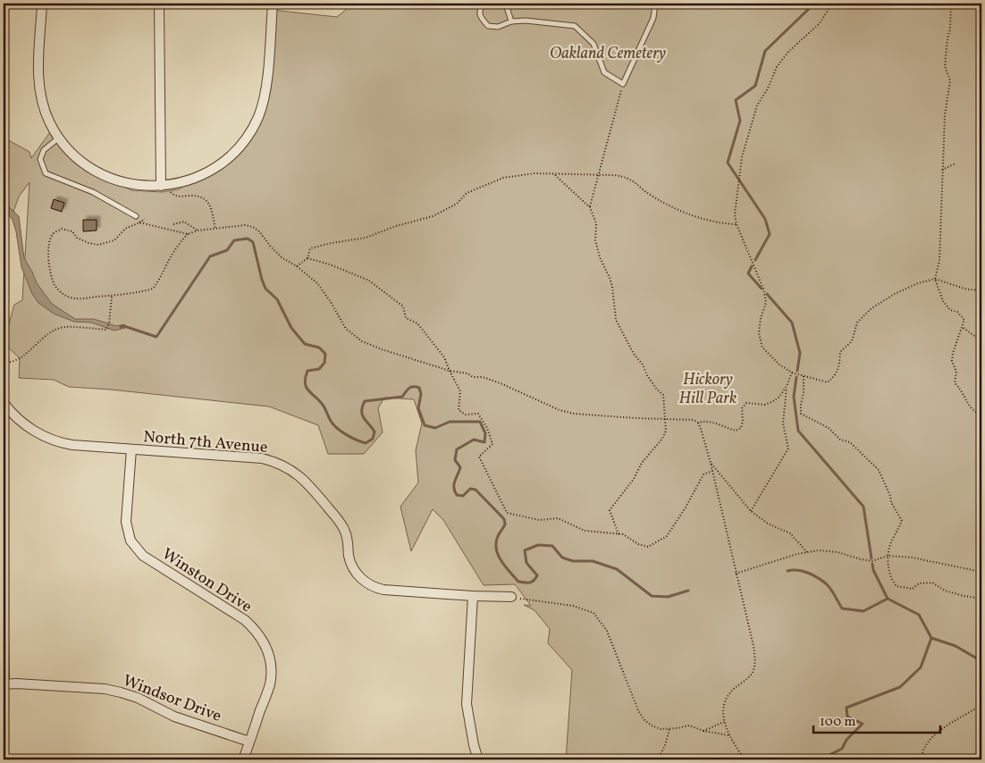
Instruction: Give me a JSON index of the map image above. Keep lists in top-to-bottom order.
{
  "streets": {
    "street": ["North 7th Avenue", "Winston Drive", "Windsor Drive"]
  },
  "crossings": [
    ["North 7th Avenue", "Winston Drive"],
    ["Winston Drive", "Windsor Drive"]
  ],
  "parks": ["Oakland Cemetery", "Hickory Hill Park"],
  "scale_bar": "100 m"
}
